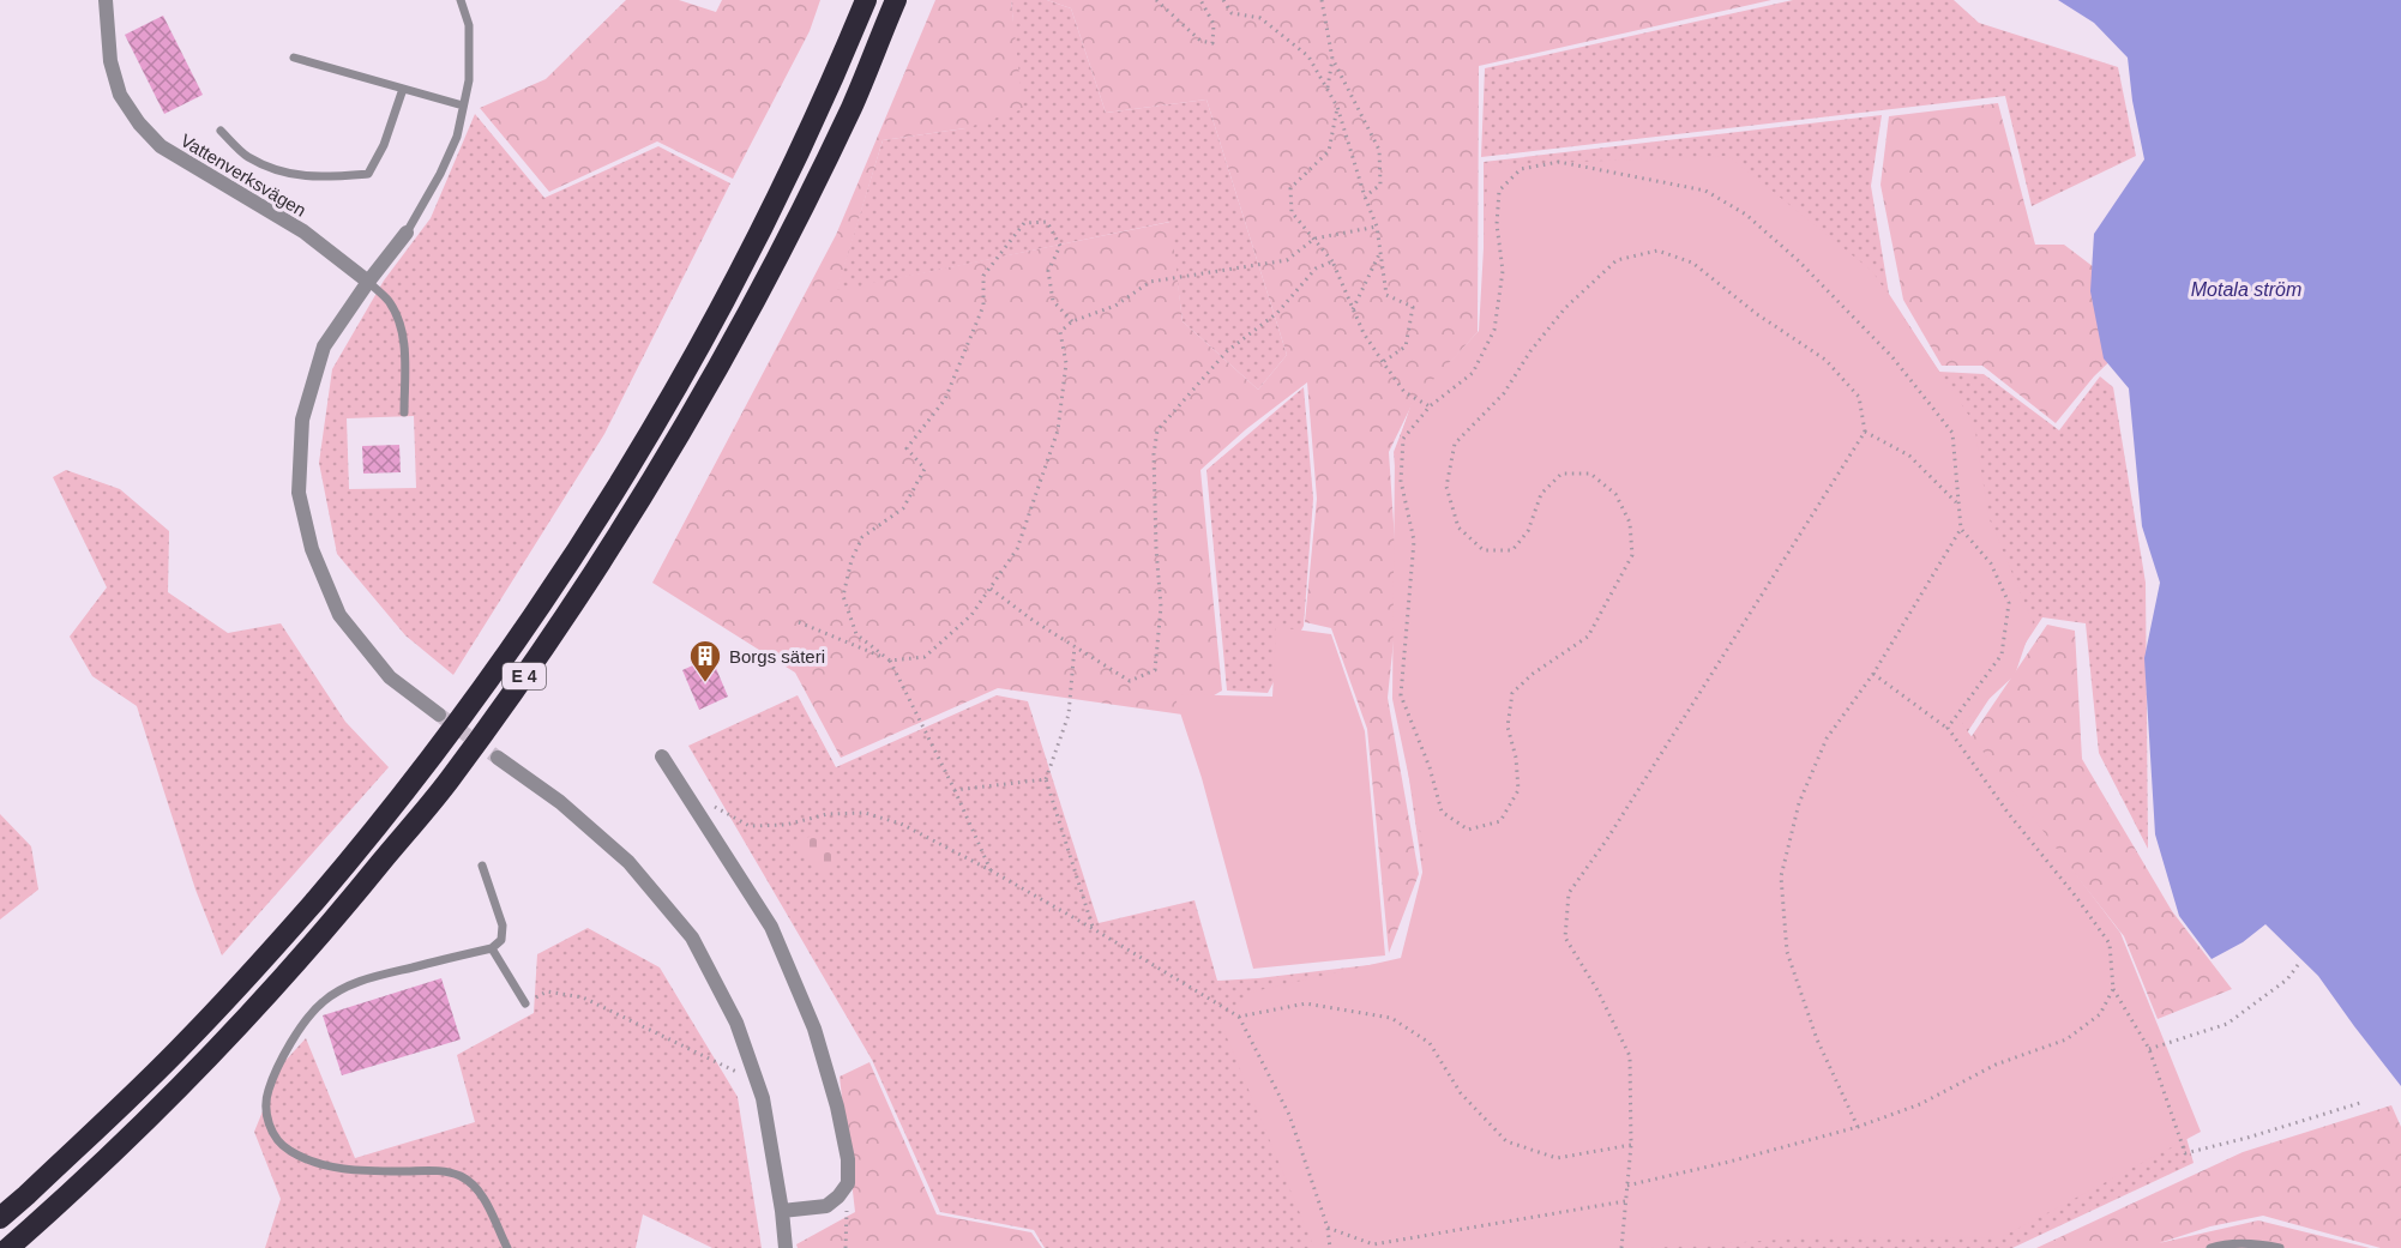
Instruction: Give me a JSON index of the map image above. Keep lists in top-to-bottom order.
{
  "streets": {
    "highway": ["E 4"],
    "street": ["Vattenverksvägen"]
  },
  "water": ["Motala ström"],
  "places": {
    "building": ["Borgs säteri"]
  }
}
